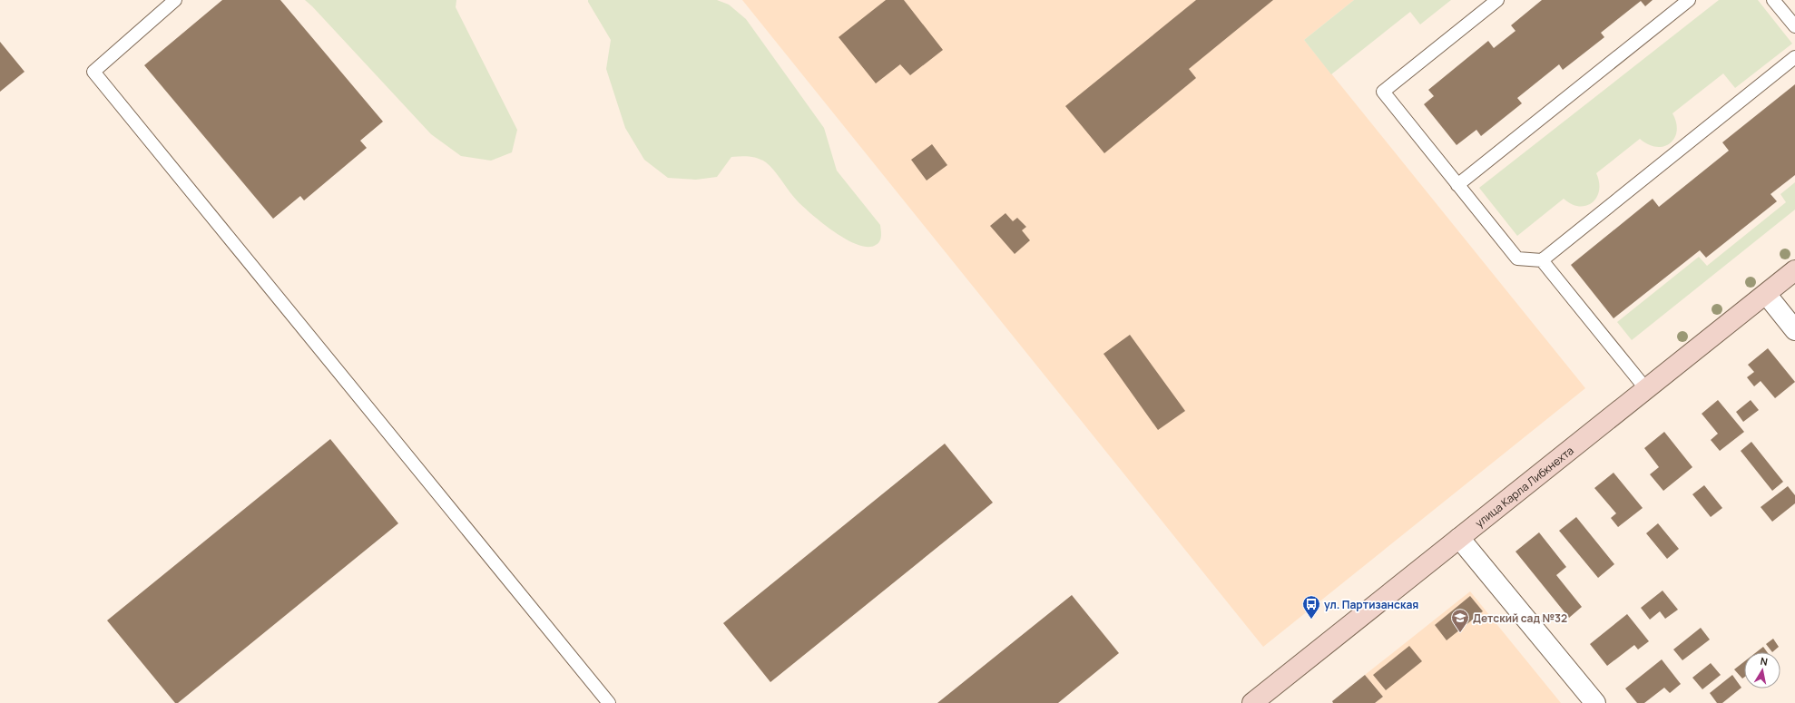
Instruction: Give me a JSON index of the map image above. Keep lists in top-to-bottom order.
{
  "streets": {
    "street": ["улица Карла Либкнехта"]
  },
  "places": {
    "bus stop": ["ул. Партизанская"],
    "school or university": ["Детский сад №32"]
  },
  "north": "top"
}
